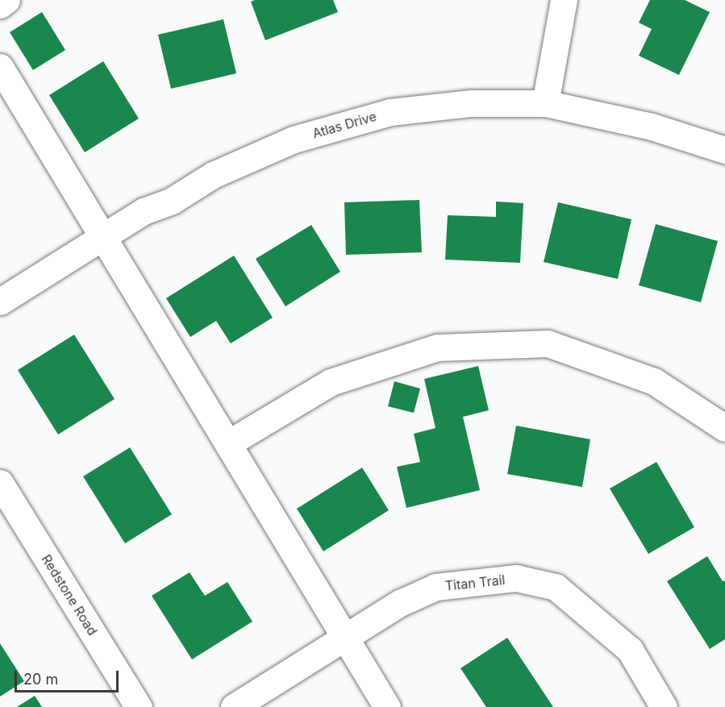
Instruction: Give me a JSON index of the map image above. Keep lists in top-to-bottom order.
{
  "streets": {
    "street": ["Atlas Drive", "Titan Trail", "Redstone Road"]
  },
  "scale_bar": "20 m"
}
